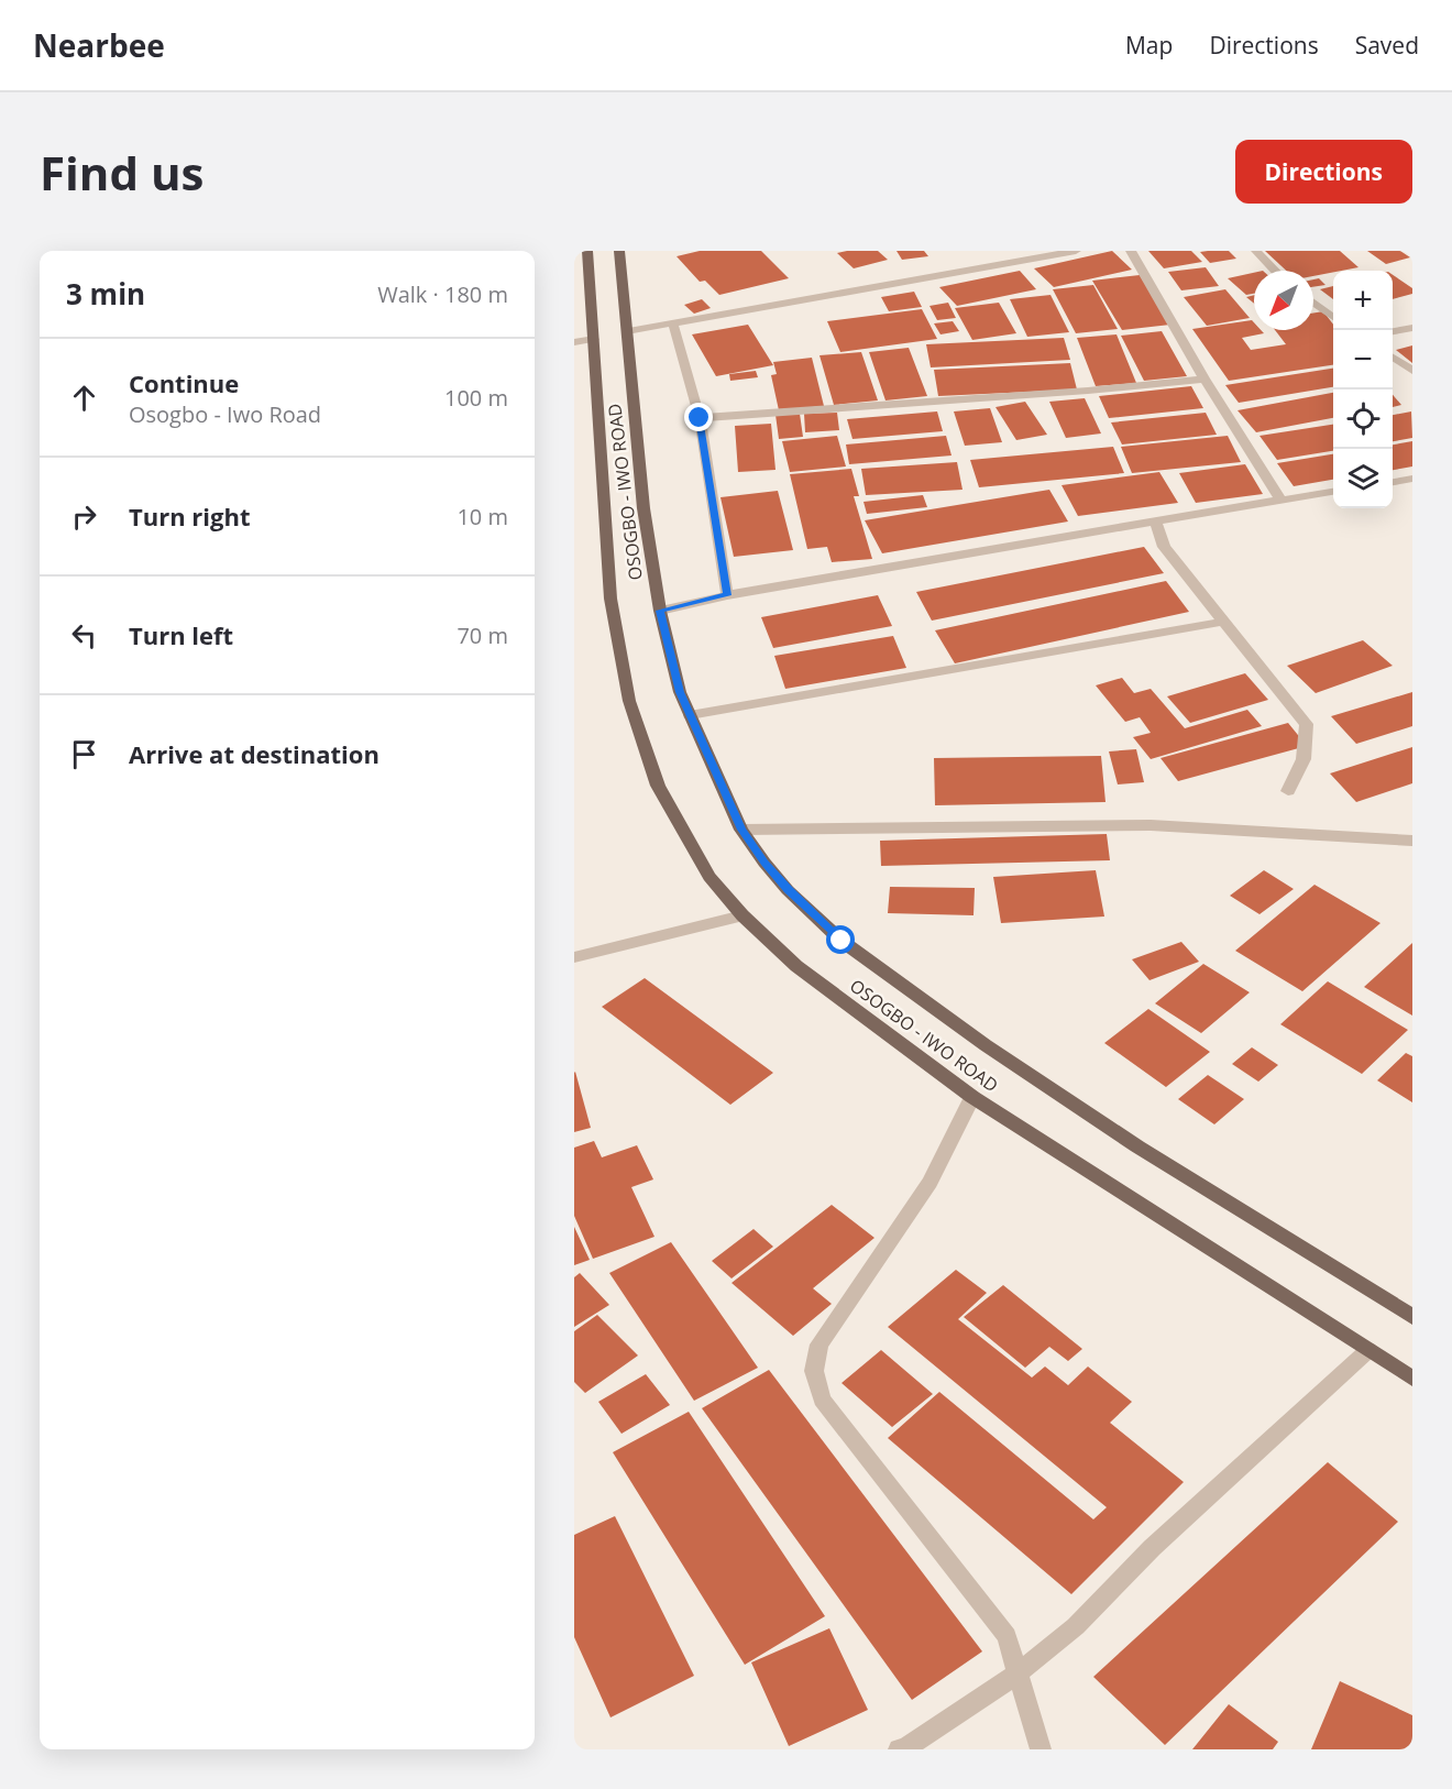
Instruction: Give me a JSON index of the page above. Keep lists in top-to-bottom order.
{
  "streets": {
    "main road": ["OSOGBO - IWO ROAD"]
  },
  "north": "bottom left",
  "page": {
    "header": "Nearbee",
    "nav": ["Map", "Directions", "Saved"],
    "buttons": "Directions",
    "title": "Find us",
    "heading": ["3 min", "Walk · 180 m"],
    "map_buttons": ["+", "−"],
    "list": [
      ["Continue", "Osogbo - Iwo Road", "100 m"],
      ["Turn right", "10 m"],
      ["Turn left", "70 m"],
      "Arrive at destination"
    ]
  }
}
